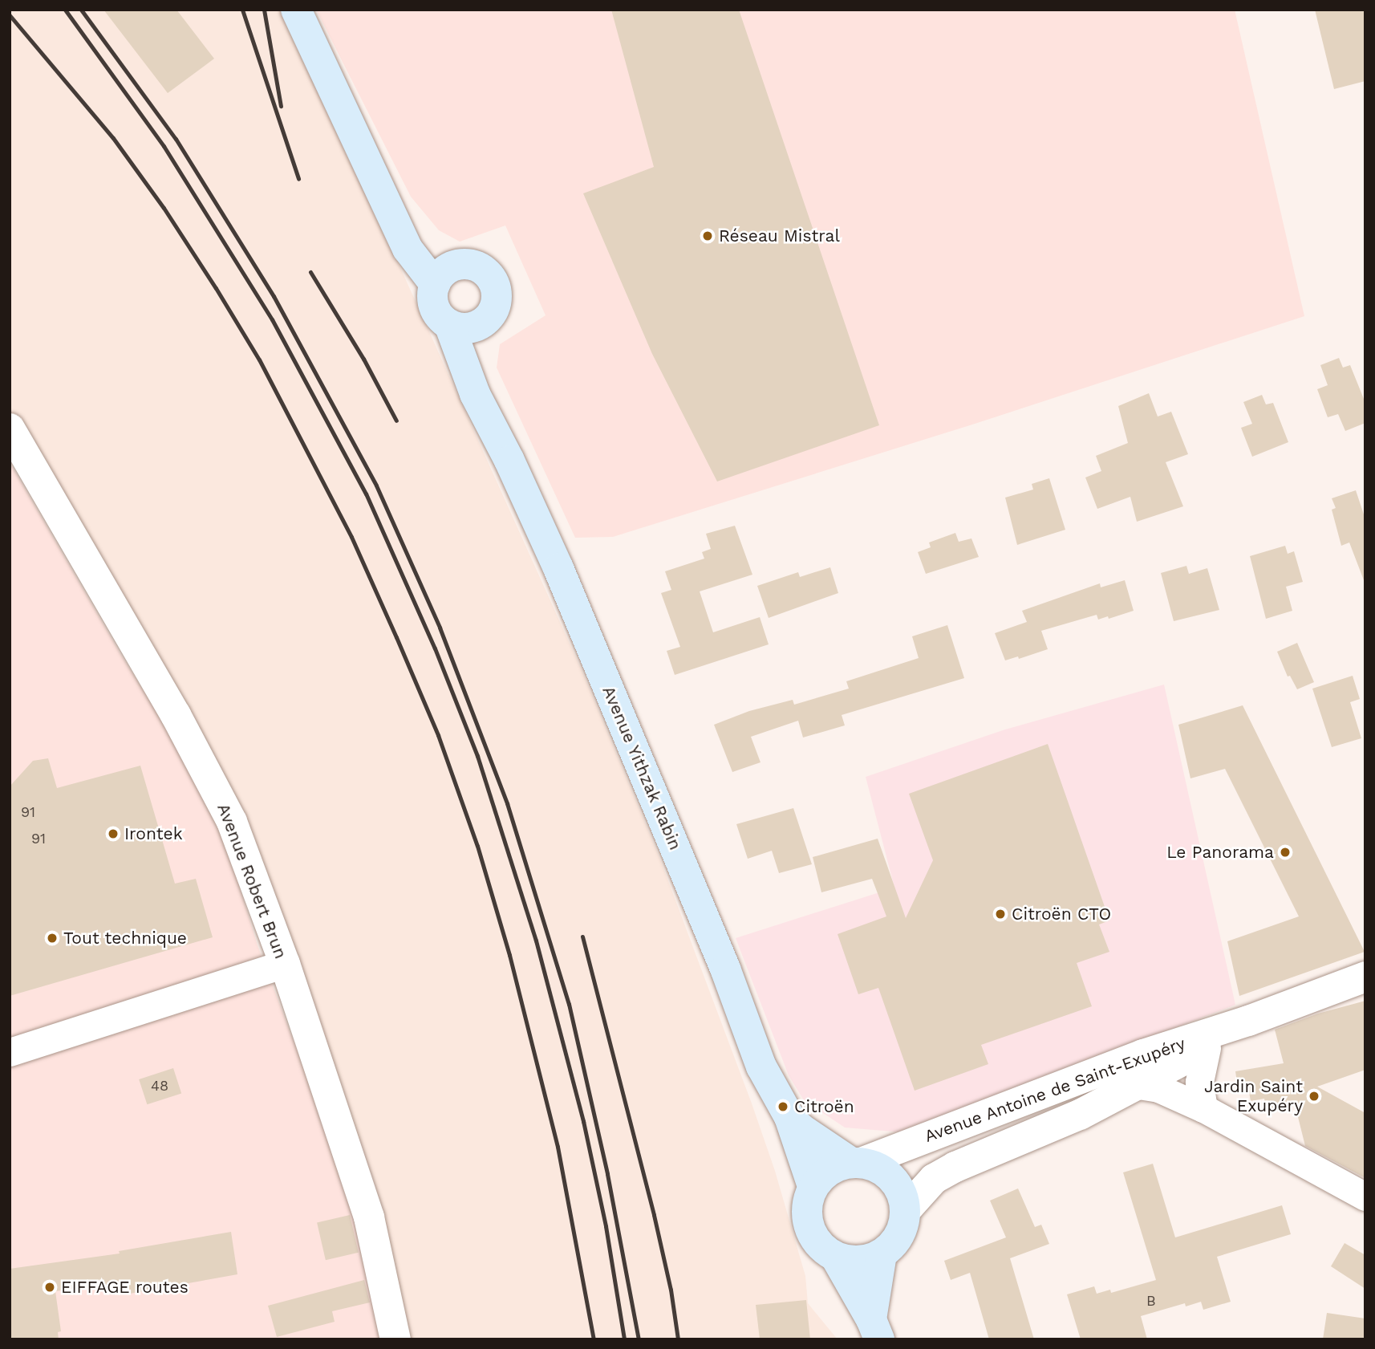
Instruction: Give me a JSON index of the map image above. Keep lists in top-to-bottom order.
{
  "streets": {
    "main road": ["Avenue Yithzak Rabin"],
    "street": ["Avenue Robert Brun", "Avenue Antoine de Saint-Exupéry"]
  },
  "crossings": [
    ["Avenue Yithzak Rabin", "Avenue Antoine de Saint-Exupéry"]
  ],
  "places": [
    "Réseau Mistral",
    "Irontek",
    "Le Panorama",
    "Citroën CTO",
    "Tout technique",
    "Jardin Saint Exupéry",
    "Citroën",
    "EIFFAGE routes"
  ],
  "house_numbers": [
    "91",
    "91",
    "48",
    "B"
  ]
}
